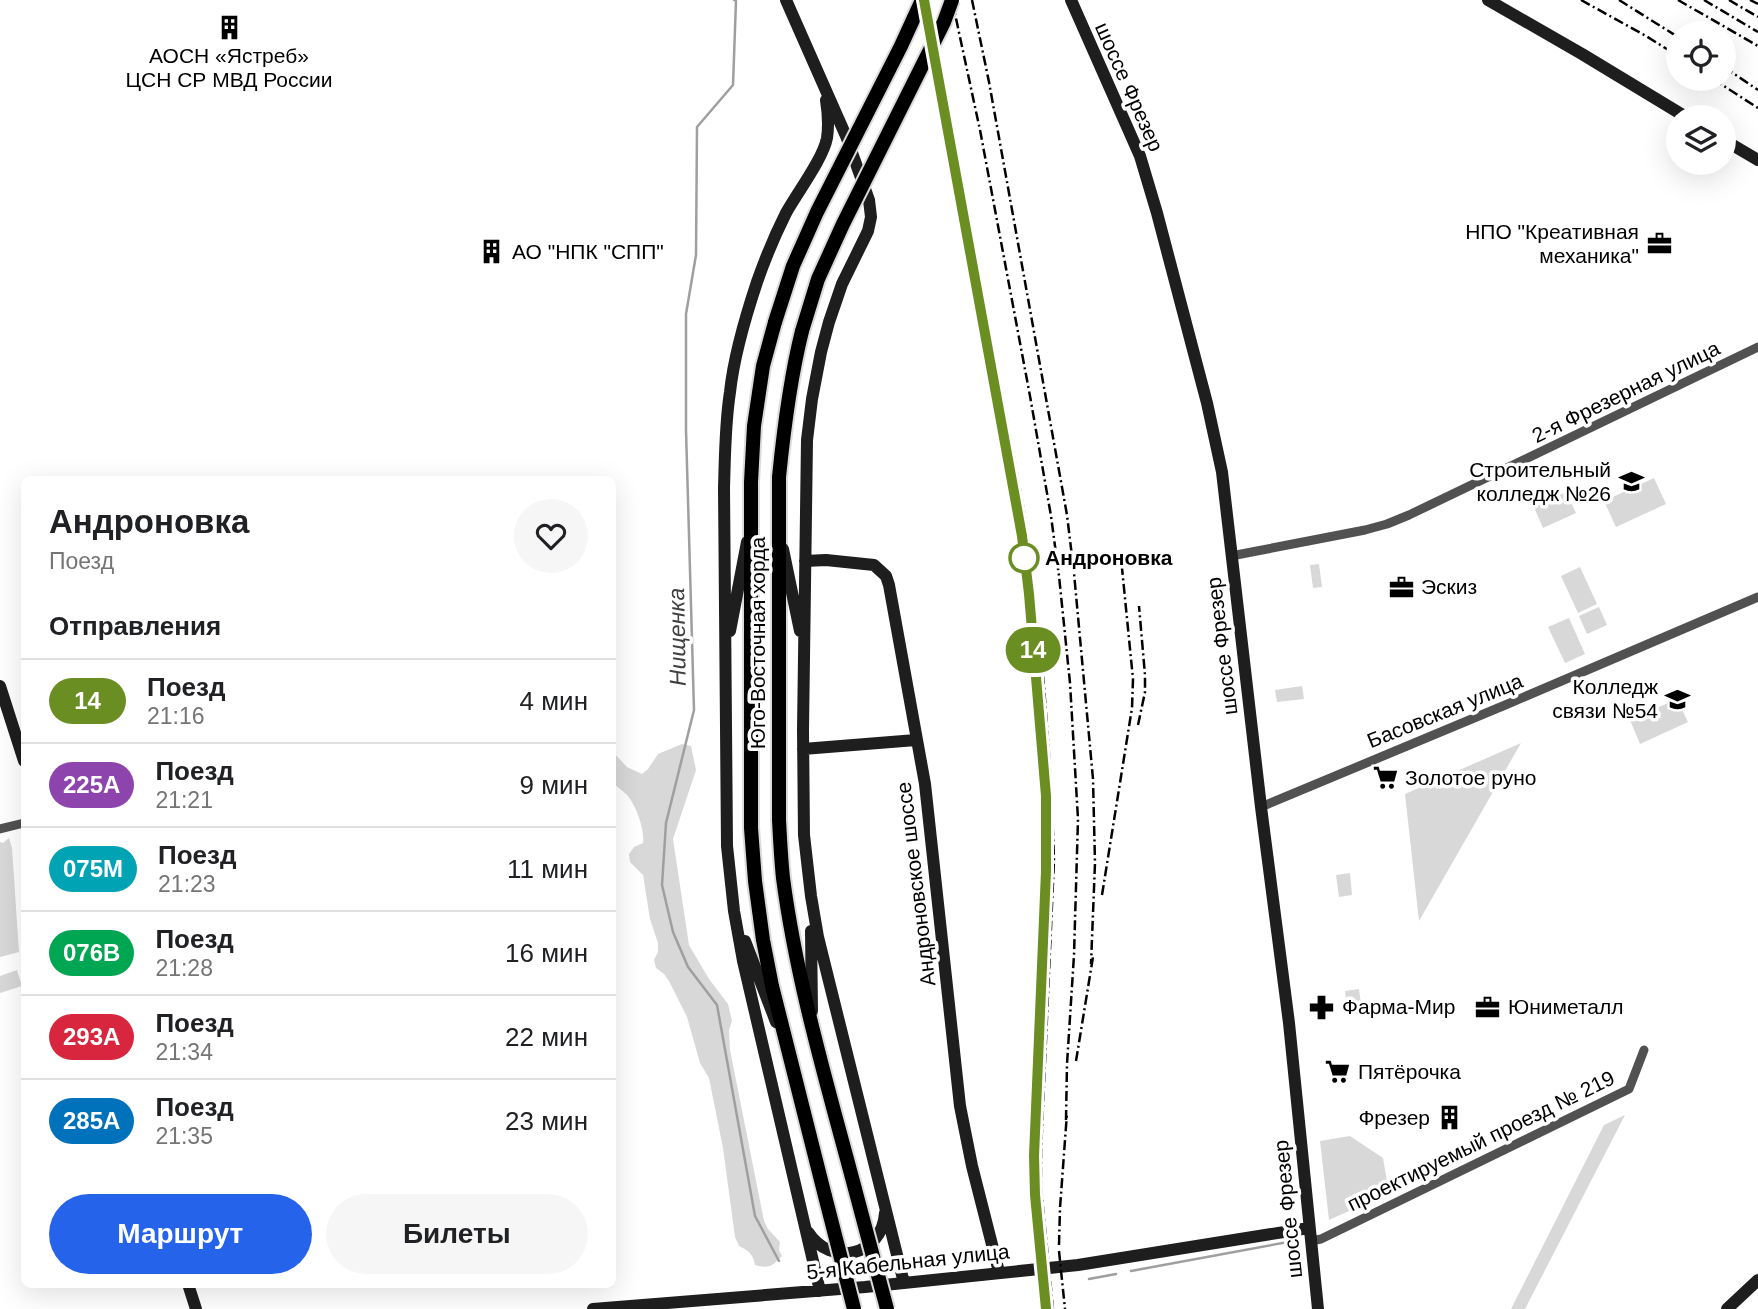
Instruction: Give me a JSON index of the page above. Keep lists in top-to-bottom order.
{
  "streets": {
    "main road": ["Юго-Восточная хорда"],
    "street": [
      "шоссе Фрезер",
      "2-я Фрезерная улица",
      "Басовская улица",
      "Андроновское шоссе",
      "проектируемый проезд № 219",
      "5-я Кабельная улица"
    ]
  },
  "crossings": [
    ["шоссе Фрезер", "2-я Фрезерная улица"],
    ["шоссе Фрезер", "Басовская улица"],
    ["шоссе Фрезер", "проектируемый проезд № 219"],
    ["шоссе Фрезер", "5-я Кабельная улица"],
    ["Андроновское шоссе", "5-я Кабельная улица"],
    ["проектируемый проезд № 219", "5-я Кабельная улица"]
  ],
  "water": ["Нищенка"],
  "places": {
    "building": ["АОСН «Ястреб» ЦСН СР МВД России", "АО \"НПК \"СПП\"", "Фрезер"],
    "office": ["НПО \"Креативная механика\"", "Эскиз", "Юниметалл"],
    "school or university": ["Строительный колледж №26", "Колледж связи №54"],
    "other": ["Андроновка"],
    "supermarket": ["Золотое руно", "Пятёрочка"],
    "pharmacy": ["Фарма-Мир"]
  },
  "page": {
    "on_map": "14",
    "heading": [
      ["Андроновка", "Поезд"],
      "Отправления"
    ],
    "list": [
      {
        "mark": "14",
        "name": "Поезд",
        "note": "21:16",
        "value": "4 мин"
      },
      {
        "mark": "225А",
        "name": "Поезд",
        "note": "21:21",
        "value": "9 мин"
      },
      {
        "mark": "075М",
        "name": "Поезд",
        "note": "21:23",
        "value": "11 мин"
      },
      {
        "mark": "076В",
        "name": "Поезд",
        "note": "21:28",
        "value": "16 мин"
      },
      {
        "mark": "293А",
        "name": "Поезд",
        "note": "21:34",
        "value": "22 мин"
      },
      {
        "mark": "285А",
        "name": "Поезд",
        "note": "21:35",
        "value": "23 мин"
      }
    ],
    "buttons": ["Маршрут", "Билеты"]
  }
}
